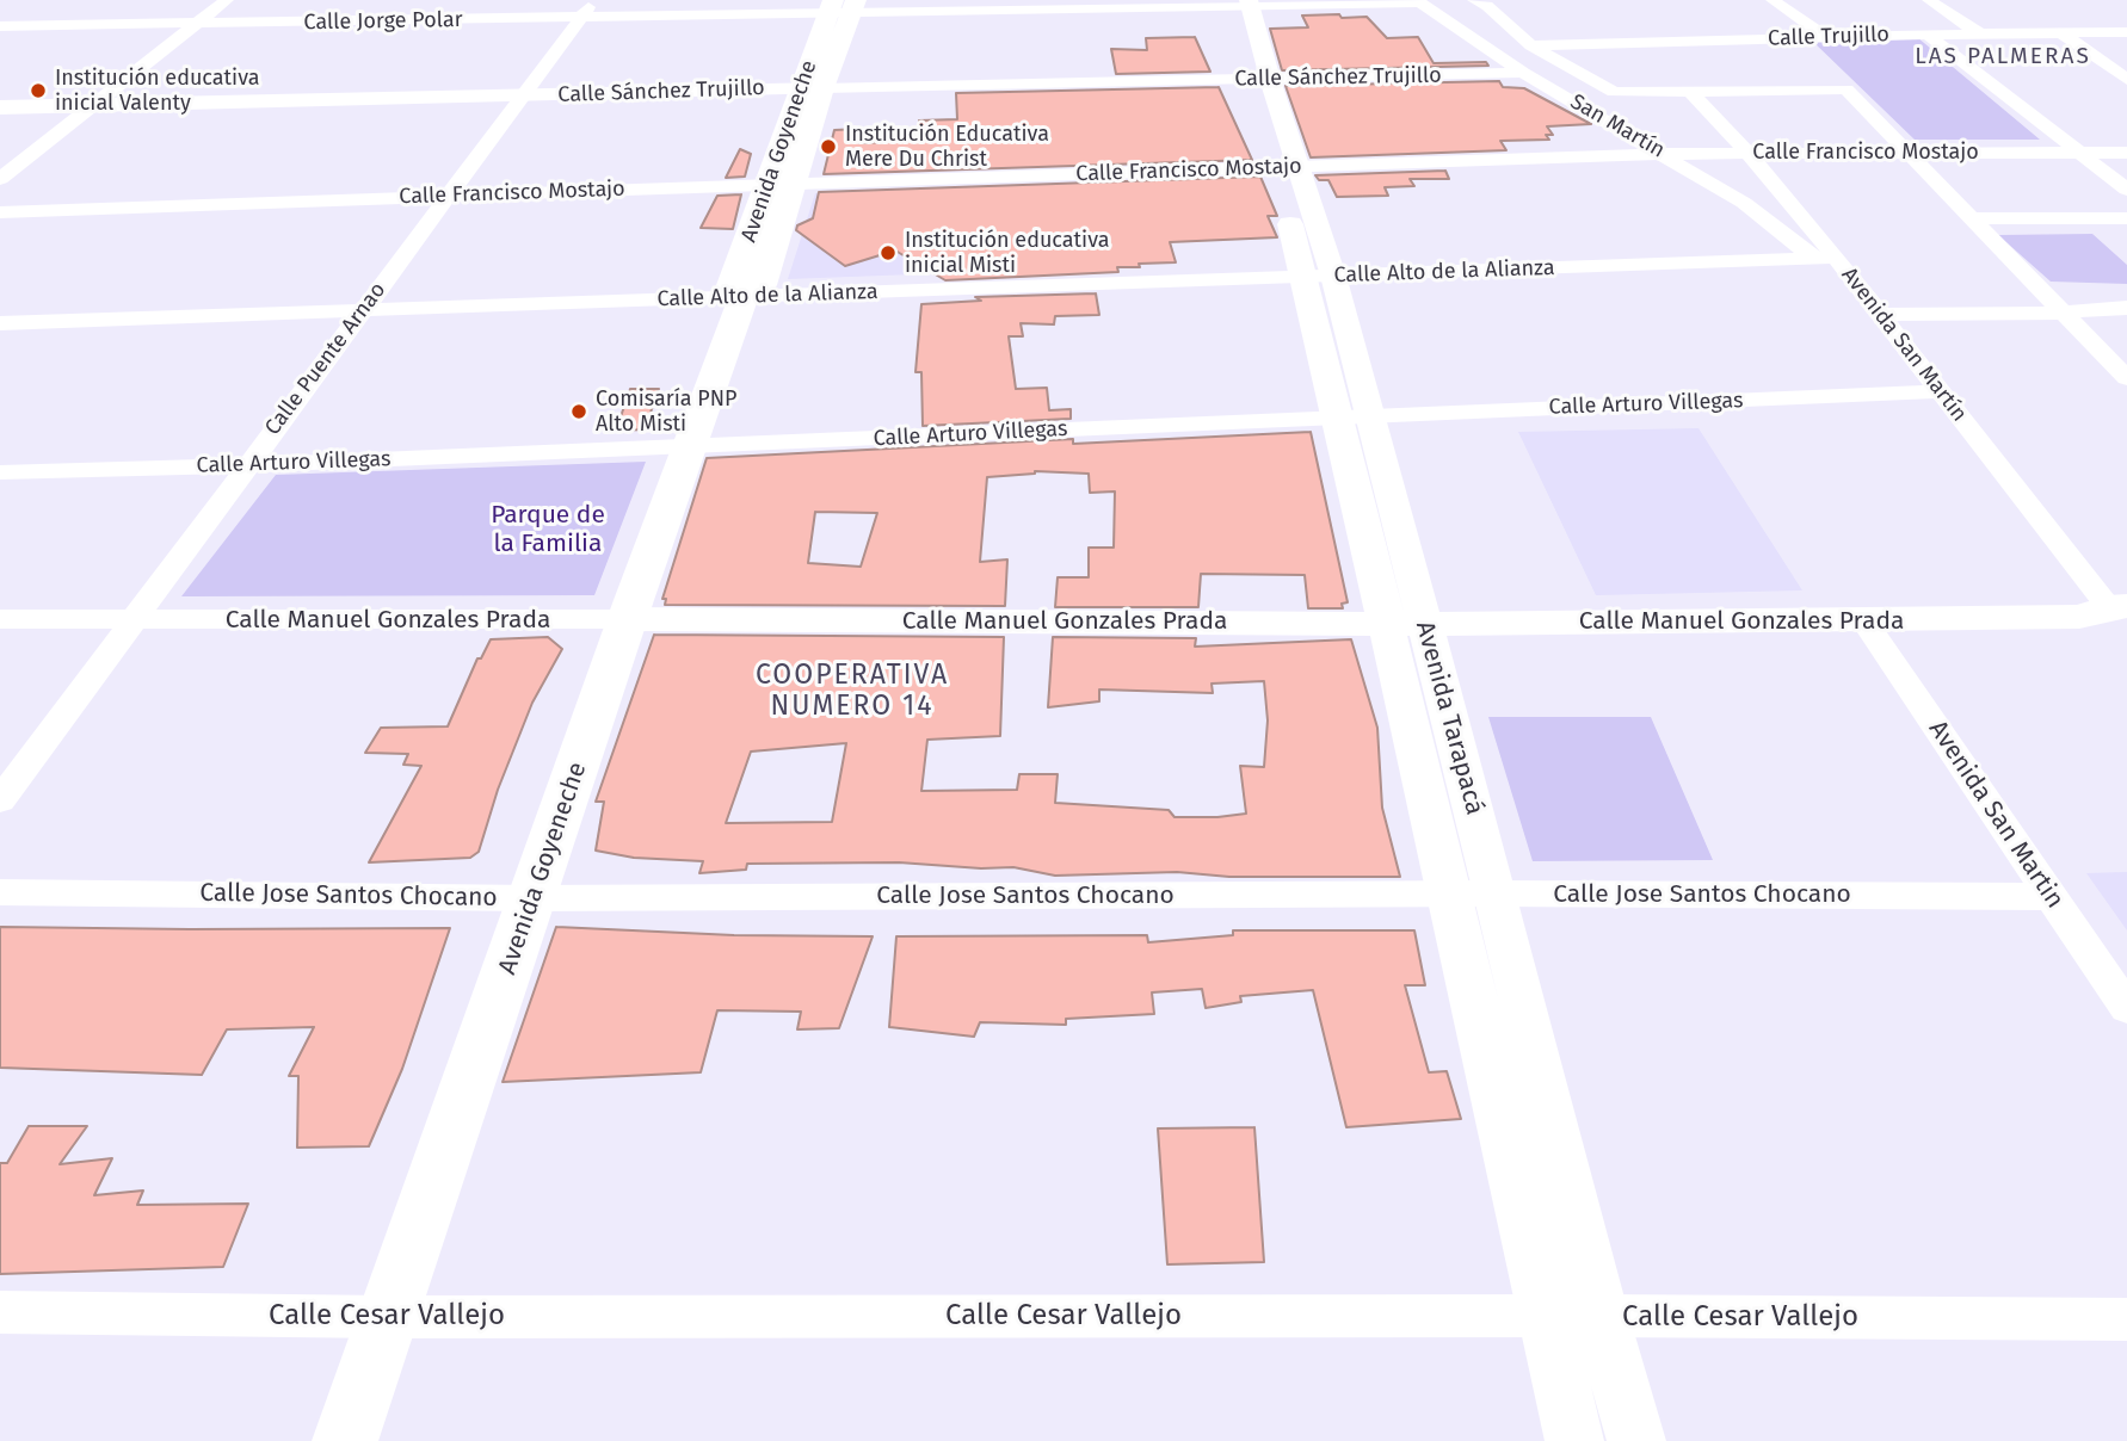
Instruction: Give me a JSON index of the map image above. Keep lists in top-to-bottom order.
{
  "streets": {
    "main road": ["Avenida Goyeneche"],
    "street": [
      "Calle Jorge Polar",
      "Calle Trujillo",
      "Calle Sánchez Trujillo",
      "San Martín",
      "Calle Francisco Mostajo",
      "Calle Alto de la Alianza",
      "Avenida San Martín",
      "Calle Puente Arnao",
      "Calle Arturo Villegas",
      "Calle Manuel Gonzales Prada",
      "Avenida Tarapacá",
      "Avenida San Martin",
      "Calle Jose Santos Chocano",
      "Calle Cesar Vallejo"
    ]
  },
  "crossings": [
    ["Calle Jorge Polar", "San Martín"],
    ["Calle Jorge Polar", "Avenida Goyeneche"],
    ["Calle Jorge Polar", "Calle Puente Arnao"],
    ["Calle Jorge Polar", "Avenida Tarapacá"],
    ["Calle Sánchez Trujillo", "San Martín"],
    ["Calle Sánchez Trujillo", "Avenida Goyeneche"],
    ["Calle Sánchez Trujillo", "Calle Puente Arnao"],
    ["Calle Sánchez Trujillo", "Avenida Tarapacá"],
    ["San Martín", "Calle Francisco Mostajo"],
    ["San Martín", "Calle Alto de la Alianza"],
    ["San Martín", "Avenida San Martín"],
    ["Avenida Goyeneche", "Calle Francisco Mostajo"],
    ["Avenida Goyeneche", "Calle Alto de la Alianza"],
    ["Avenida Goyeneche", "Calle Arturo Villegas"],
    ["Avenida Goyeneche", "Calle Manuel Gonzales Prada"],
    ["Avenida Goyeneche", "Calle Jose Santos Chocano"],
    ["Avenida Goyeneche", "Calle Cesar Vallejo"],
    ["Calle Francisco Mostajo", "Avenida San Martín"],
    ["Calle Francisco Mostajo", "Calle Puente Arnao"],
    ["Calle Francisco Mostajo", "Avenida Tarapacá"],
    ["Calle Alto de la Alianza", "Avenida San Martín"],
    ["Calle Alto de la Alianza", "Calle Puente Arnao"],
    ["Calle Alto de la Alianza", "Avenida Tarapacá"],
    ["Avenida San Martín", "Calle Arturo Villegas"],
    ["Avenida San Martín", "Calle Manuel Gonzales Prada"],
    ["Calle Puente Arnao", "Calle Arturo Villegas"],
    ["Calle Puente Arnao", "Calle Manuel Gonzales Prada"],
    ["Calle Arturo Villegas", "Avenida Tarapacá"],
    ["Calle Manuel Gonzales Prada", "Avenida Tarapacá"],
    ["Calle Manuel Gonzales Prada", "Avenida San Martin"],
    ["Avenida Tarapacá", "Calle Jose Santos Chocano"],
    ["Avenida Tarapacá", "Calle Cesar Vallejo"],
    ["Avenida San Martin", "Calle Jose Santos Chocano"]
  ],
  "districts": ["LAS PALMERAS", "COOPERATIVA NUMERO 14"],
  "parks": ["Parque de la Familia"],
  "places": [
    "Institución educativa inicial Valenty",
    "Institución Educativa Mere Du Christ",
    "Institución educativa inicial Misti",
    "Comisaría PNP Alto Misti"
  ]
}
